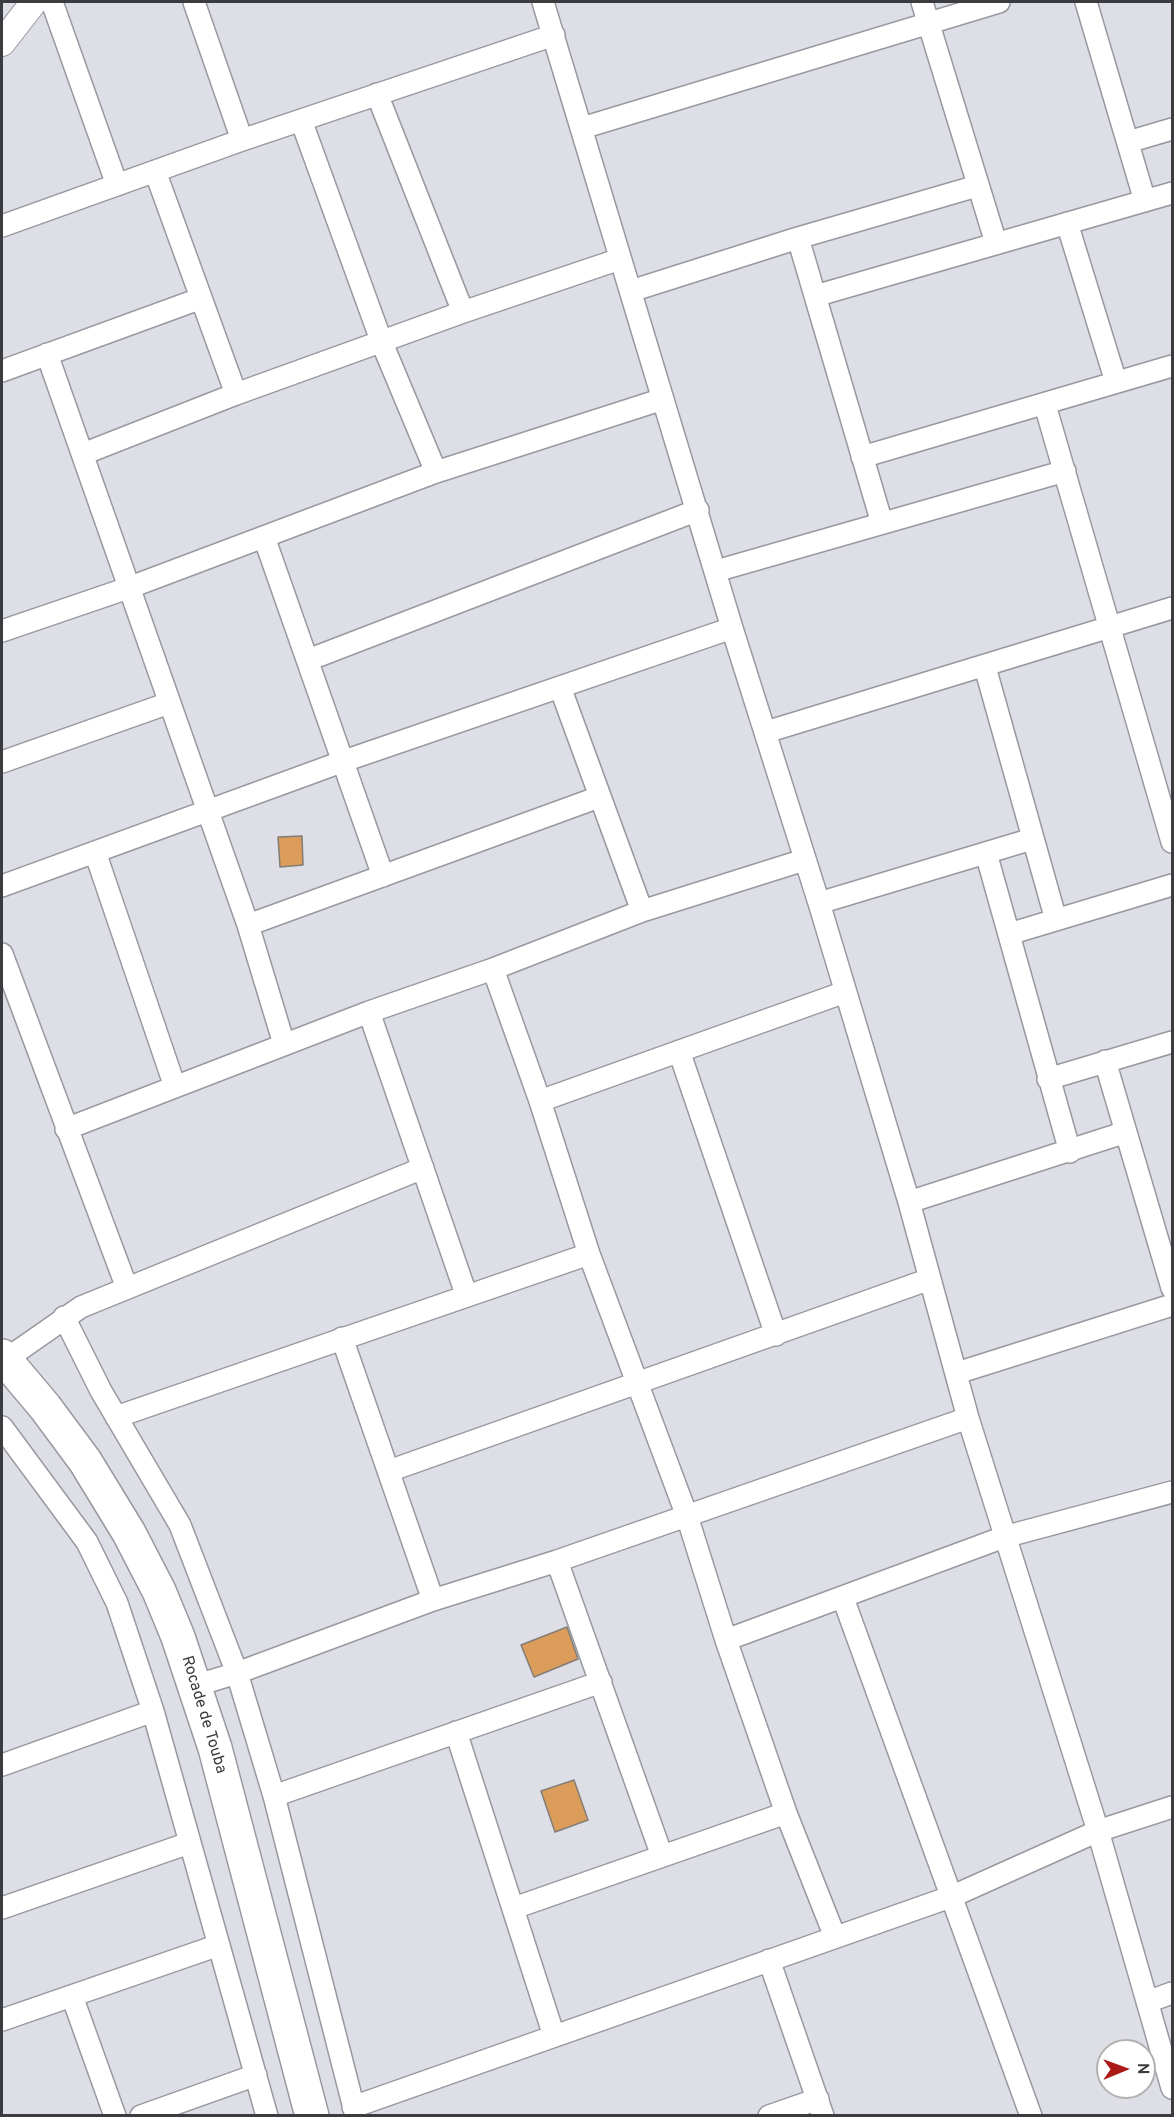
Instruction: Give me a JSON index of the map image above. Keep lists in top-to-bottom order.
{
  "streets": {
    "main road": ["Rocade de Touba"]
  },
  "north": "right"
}
